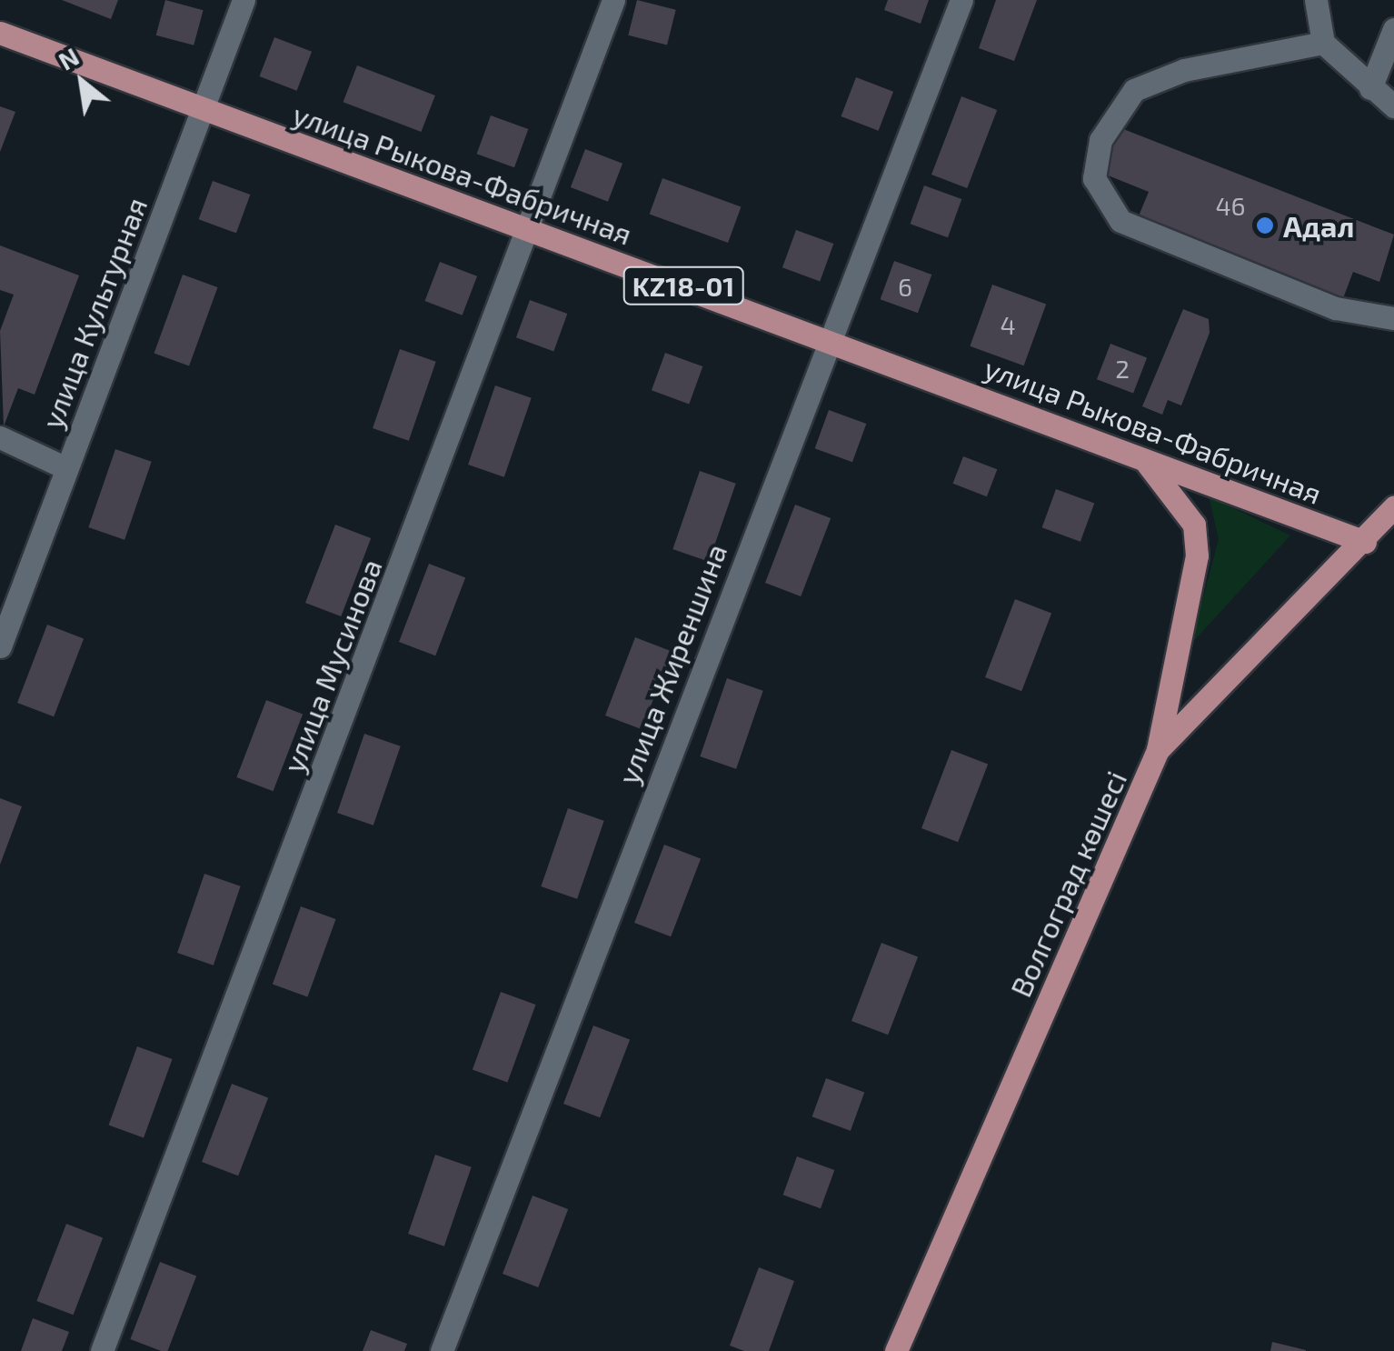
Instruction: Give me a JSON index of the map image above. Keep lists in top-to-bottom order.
{
  "streets": {
    "main road": ["улица Рыкова-Фабричная", "KZ18-01", "Волгоград көшесі"],
    "street": ["улица Культурная", "улица Жиреншина", "улица Мусинова"]
  },
  "crossings": [
    ["улица Рыкова-Фабричная", "улица Культурная"],
    ["улица Рыкова-Фабричная", "улица Жиреншина"],
    ["улица Рыкова-Фабричная", "улица Мусинова"],
    ["улица Рыкова-Фабричная", "Волгоград көшесі"]
  ],
  "places": ["Адал"],
  "house_numbers": [
    "46",
    "6",
    "4",
    "2"
  ],
  "north": "top left"
}
